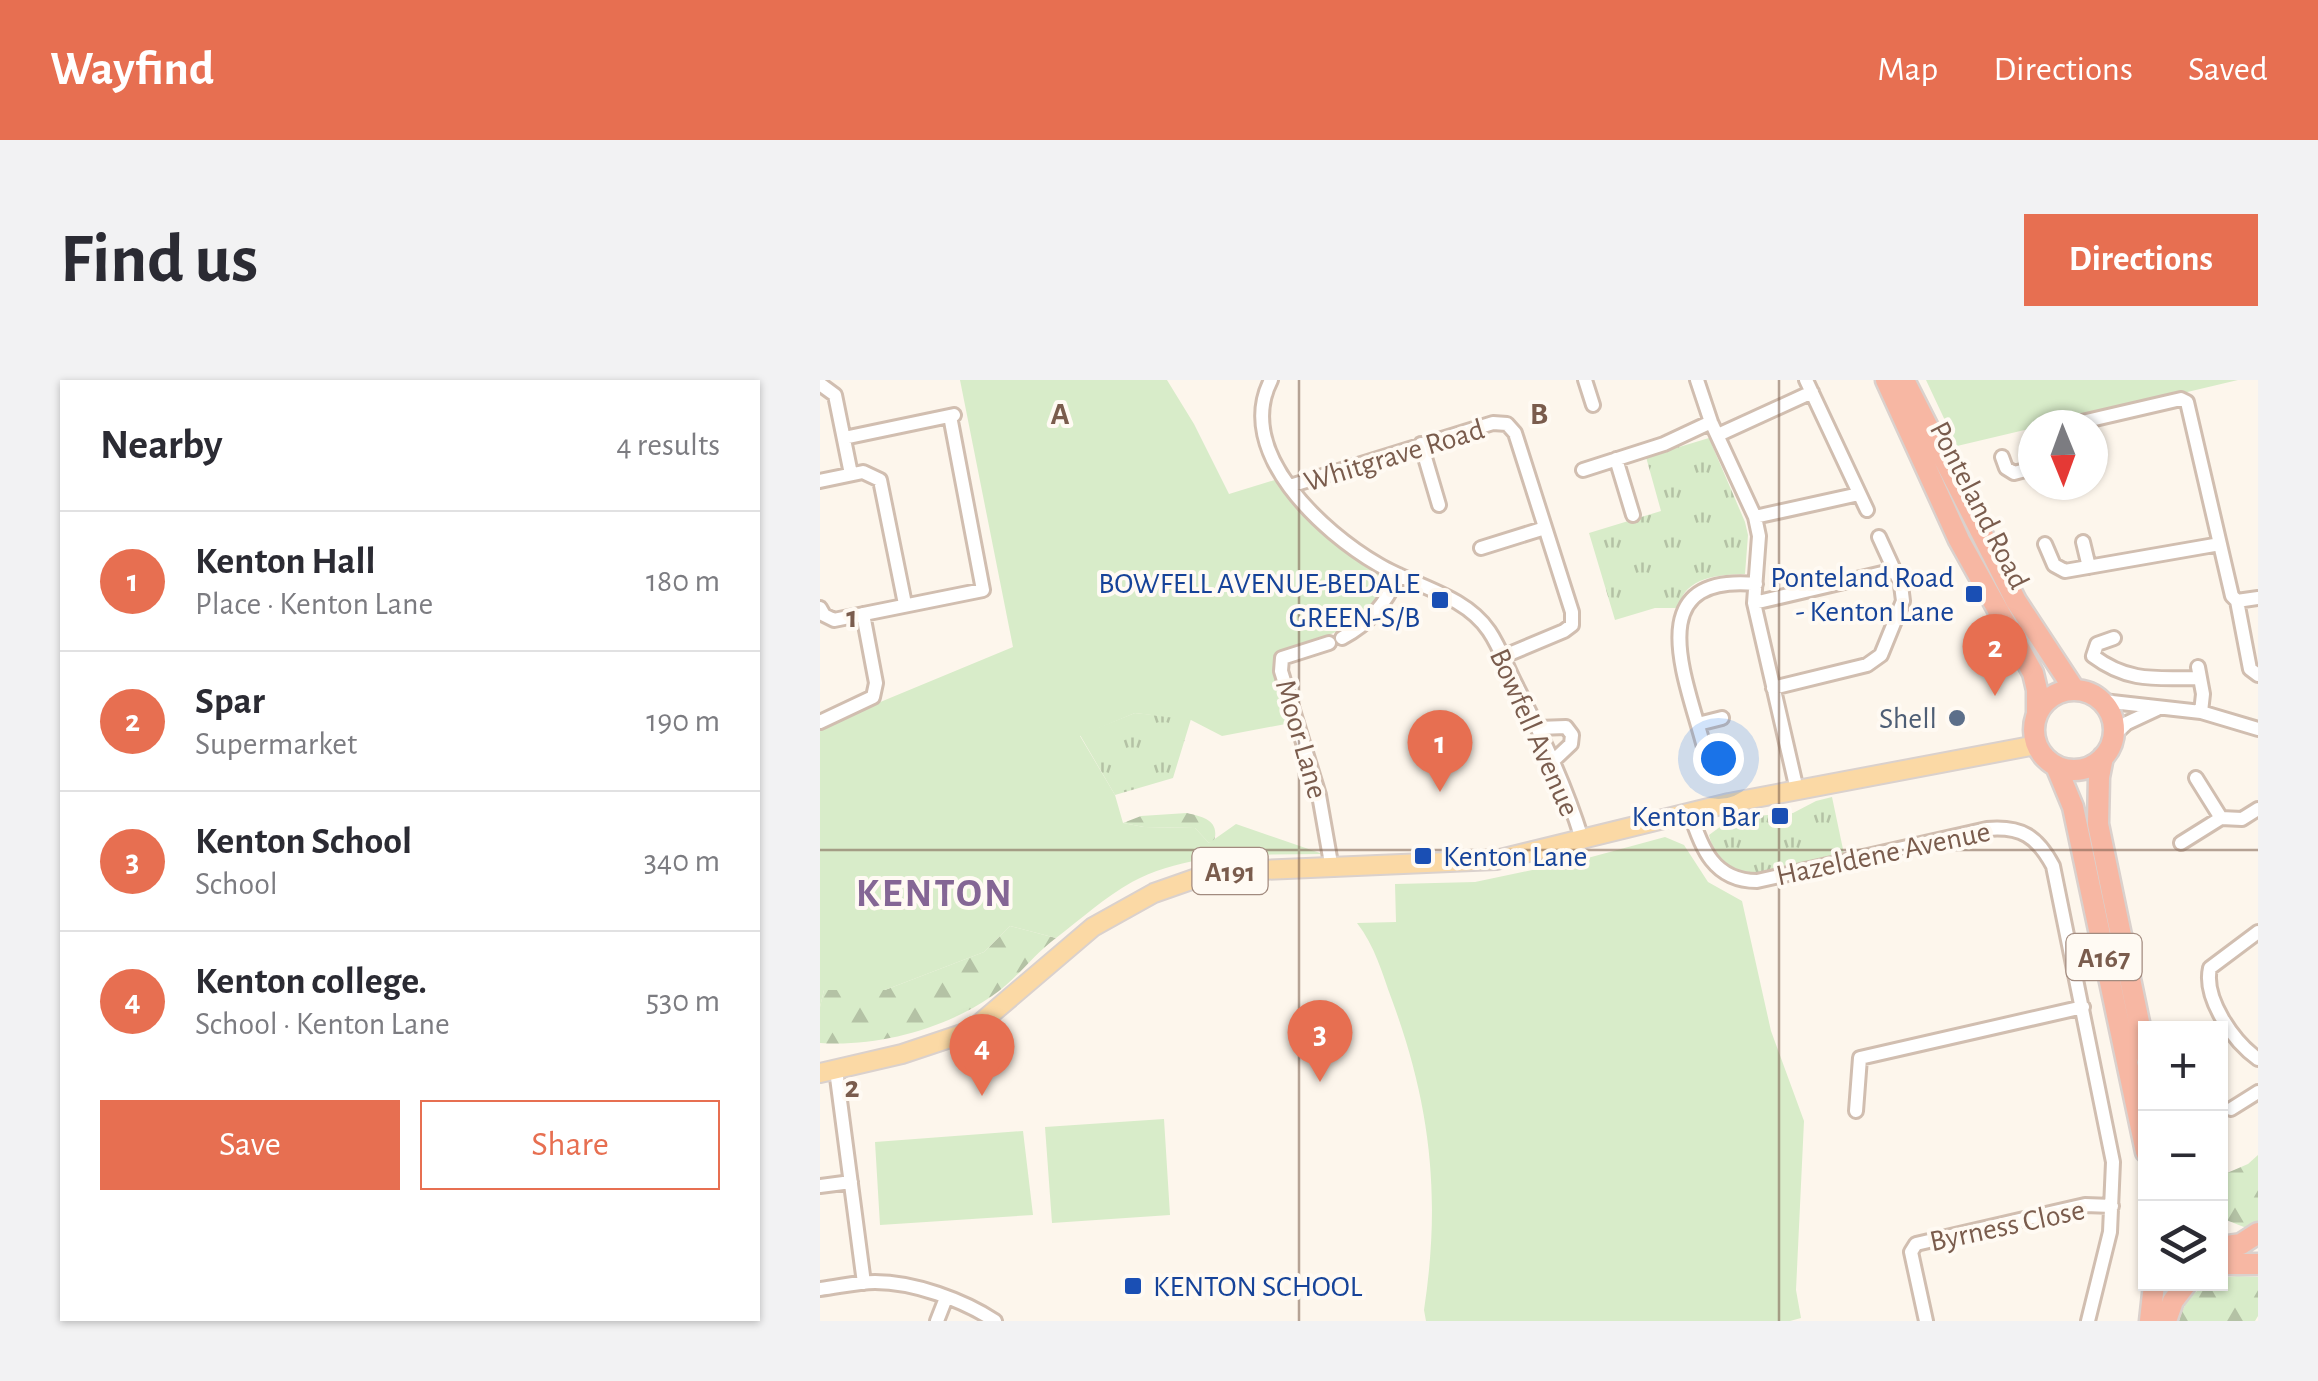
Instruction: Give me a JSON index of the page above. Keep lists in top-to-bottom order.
{
  "streets": {
    "highway": ["Ponteland Road", "A167"],
    "main road": ["A191"],
    "street": [
      "Whitgrave Road",
      "Bowfell Avenue",
      "Moor Lane",
      "Hazeldene Avenue",
      "Byrness Close"
    ]
  },
  "crossings": [
    ["Whitgrave Road", "Bowfell Avenue"],
    ["Ponteland Road", "A191"],
    ["Ponteland Road", "A167"],
    ["Bowfell Avenue", "Moor Lane"],
    ["Bowfell Avenue", "A191"],
    ["Moor Lane", "A191"],
    ["Hazeldene Avenue", "A191"],
    ["Hazeldene Avenue", "Byrness Close"],
    ["A191", "A167"]
  ],
  "districts": ["KENTON"],
  "places": {
    "transit": [
      "Ponteland Road - Kenton Lane",
      "BOWFELL AVENUE-BEDALE GREEN-S/B",
      "Kenton Bar",
      "Kenton Lane",
      "KENTON SCHOOL"
    ],
    "other": ["Shell"]
  },
  "north": "bottom",
  "page": {
    "header": "Wayfind",
    "nav": ["Map", "Directions", "Saved"],
    "buttons": [
      "Directions",
      ["Save", "Share"]
    ],
    "title": "Find us",
    "heading": ["Nearby", "4 results"],
    "list": [
      {
        "mark": "1",
        "name": "Kenton Hall",
        "note": "Place · Kenton Lane",
        "value": "180 m"
      },
      {
        "mark": "2",
        "name": "Spar",
        "note": "Supermarket",
        "value": "190 m"
      },
      {
        "mark": "3",
        "name": "Kenton School",
        "note": "School",
        "value": "340 m"
      },
      {
        "mark": "4",
        "name": "Kenton college.",
        "note": "School · Kenton Lane",
        "value": "530 m"
      }
    ],
    "pins": [
      "2",
      "1",
      "3",
      "4"
    ],
    "map_buttons": ["+", "−"]
  },
  "grid": {
    "columns": ["A", "B"],
    "rows": ["1", "2"]
  }
}
